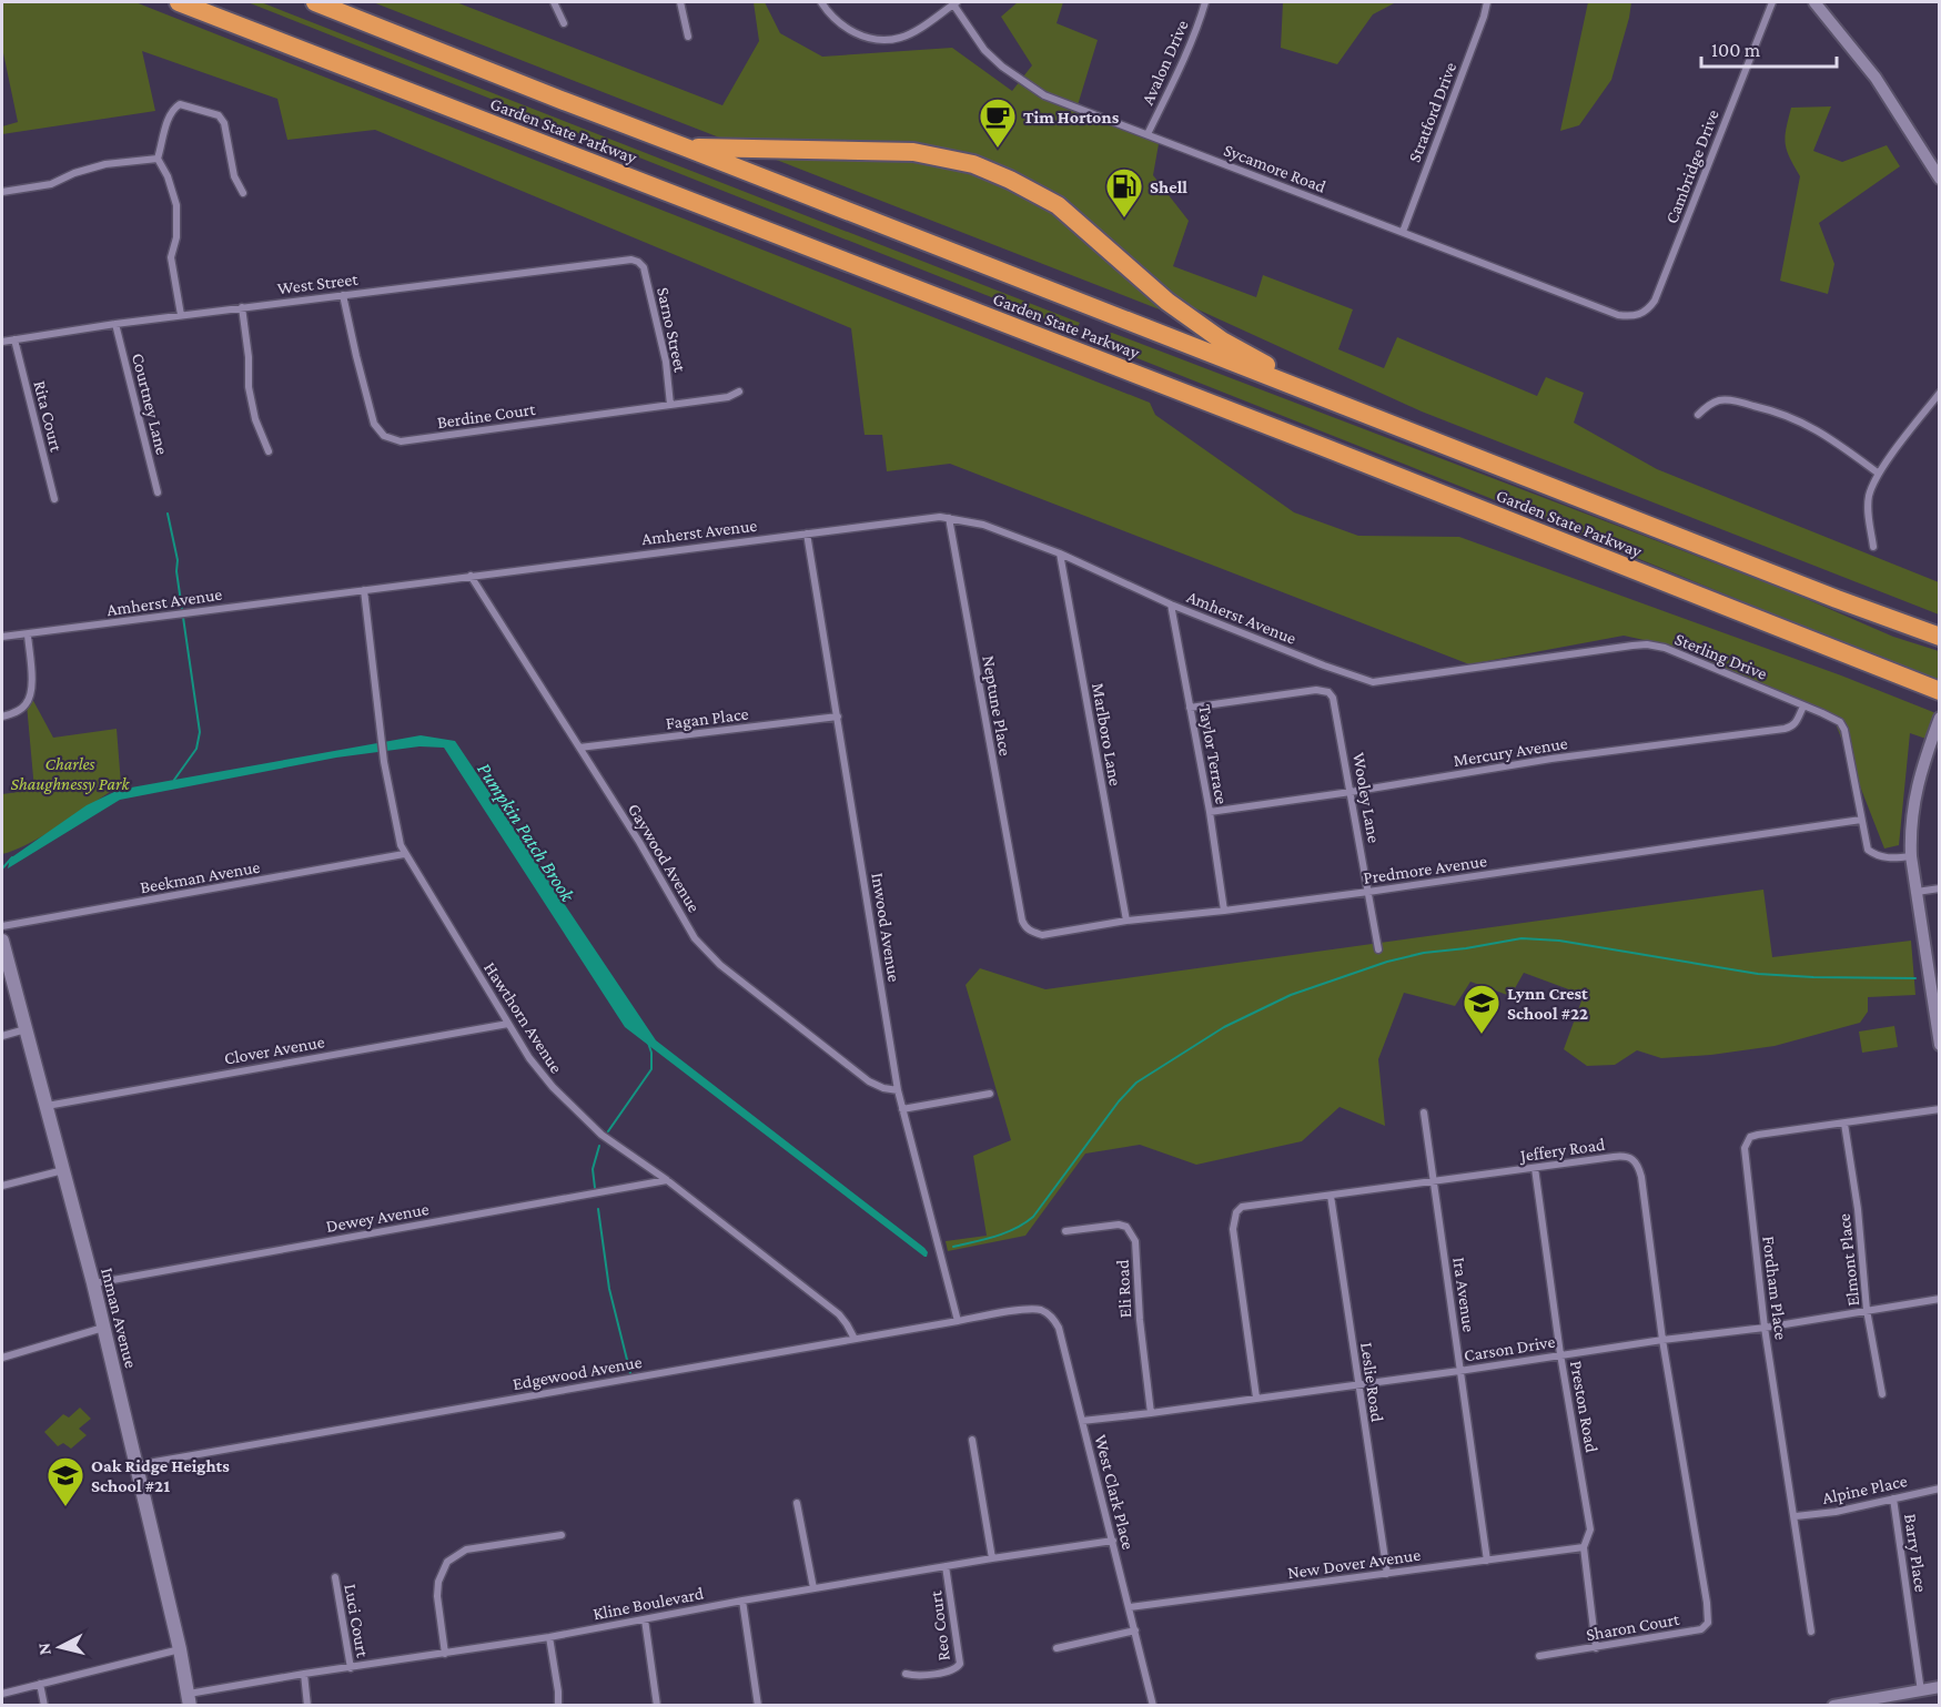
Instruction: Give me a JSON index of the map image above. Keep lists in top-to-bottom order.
{
  "streets": {
    "highway": ["Garden State Parkway"],
    "main road": ["Inman Avenue"],
    "street": [
      "Avalon Drive",
      "Stratford Drive",
      "Cambridge Drive",
      "Sycamore Road",
      "West Street",
      "Sarno Street",
      "Courtney Lane",
      "Berdine Court",
      "Rita Court",
      "Amherst Avenue",
      "Sterling Drive",
      "Neptune Place",
      "Fagan Place",
      "Marlboro Lane",
      "Mercury Avenue",
      "Taylor Terrace",
      "Wooley Lane",
      "Gaywood Avenue",
      "Predmore Avenue",
      "Beekman Avenue",
      "Inwood Avenue",
      "Hawthorn Avenue",
      "Clover Avenue",
      "Jeffery Road",
      "Dewey Avenue",
      "Elmont Place",
      "Fordham Place",
      "Eli Road",
      "Ira Avenue",
      "Carson Drive",
      "Edgewood Avenue",
      "Leslie Road",
      "Preston Road",
      "Alpine Place",
      "West Clark Place",
      "Barry Place",
      "New Dover Avenue",
      "Kline Boulevard",
      "Luci Court",
      "Reo Court",
      "Sharon Court"
    ]
  },
  "crossings": [
    ["Avalon Drive", "Sycamore Road"],
    ["Stratford Drive", "Sycamore Road"],
    ["Cambridge Drive", "Sycamore Road"],
    ["West Street", "Sarno Street"],
    ["West Street", "Courtney Lane"],
    ["West Street", "Berdine Court"],
    ["West Street", "Rita Court"],
    ["Sarno Street", "Berdine Court"],
    ["Amherst Avenue", "Sterling Drive"],
    ["Amherst Avenue", "Neptune Place"],
    ["Amherst Avenue", "Marlboro Lane"],
    ["Amherst Avenue", "Taylor Terrace"],
    ["Amherst Avenue", "Gaywood Avenue"],
    ["Amherst Avenue", "Inwood Avenue"],
    ["Amherst Avenue", "Hawthorn Avenue"],
    ["Sterling Drive", "Mercury Avenue"],
    ["Sterling Drive", "Predmore Avenue"],
    ["Neptune Place", "Predmore Avenue"],
    ["Fagan Place", "Gaywood Avenue"],
    ["Fagan Place", "Inwood Avenue"],
    ["Marlboro Lane", "Predmore Avenue"],
    ["Mercury Avenue", "Taylor Terrace"],
    ["Mercury Avenue", "Wooley Lane"],
    ["Taylor Terrace", "Wooley Lane"],
    ["Taylor Terrace", "Predmore Avenue"],
    ["Wooley Lane", "Predmore Avenue"],
    ["Gaywood Avenue", "Inwood Avenue"],
    ["Beekman Avenue", "Hawthorn Avenue"],
    ["Inwood Avenue", "Edgewood Avenue"],
    ["Hawthorn Avenue", "Clover Avenue"],
    ["Hawthorn Avenue", "Dewey Avenue"],
    ["Hawthorn Avenue", "Edgewood Avenue"],
    ["Clover Avenue", "Inman Avenue"],
    ["Jeffery Road", "Ira Avenue"],
    ["Jeffery Road", "Carson Drive"],
    ["Jeffery Road", "Leslie Road"],
    ["Jeffery Road", "Preston Road"],
    ["Jeffery Road", "Sharon Court"],
    ["Dewey Avenue", "Inman Avenue"],
    ["Elmont Place", "Fordham Place"],
    ["Elmont Place", "Carson Drive"],
    ["Fordham Place", "Carson Drive"],
    ["Fordham Place", "Alpine Place"],
    ["Eli Road", "Carson Drive"],
    ["Ira Avenue", "Carson Drive"],
    ["Ira Avenue", "New Dover Avenue"],
    ["Inman Avenue", "Edgewood Avenue"],
    ["Inman Avenue", "Kline Boulevard"],
    ["Carson Drive", "Leslie Road"],
    ["Carson Drive", "Preston Road"],
    ["Carson Drive", "West Clark Place"],
    ["Edgewood Avenue", "West Clark Place"],
    ["Leslie Road", "New Dover Avenue"],
    ["Preston Road", "New Dover Avenue"],
    ["Preston Road", "Sharon Court"],
    ["Alpine Place", "Barry Place"],
    ["West Clark Place", "New Dover Avenue"],
    ["West Clark Place", "Kline Boulevard"],
    ["Kline Boulevard", "Luci Court"],
    ["Kline Boulevard", "Reo Court"]
  ],
  "water": ["Pumpkin Patch Brook"],
  "parks": ["Charles Shaughnessy Park"],
  "places": {
    "cafe": ["Tim Hortons"],
    "fuel station": ["Shell"],
    "school or university": ["Lynn Crest School #22", "Oak Ridge Heights School #21"]
  },
  "scale_bar": "100 m",
  "north": "left"
}
